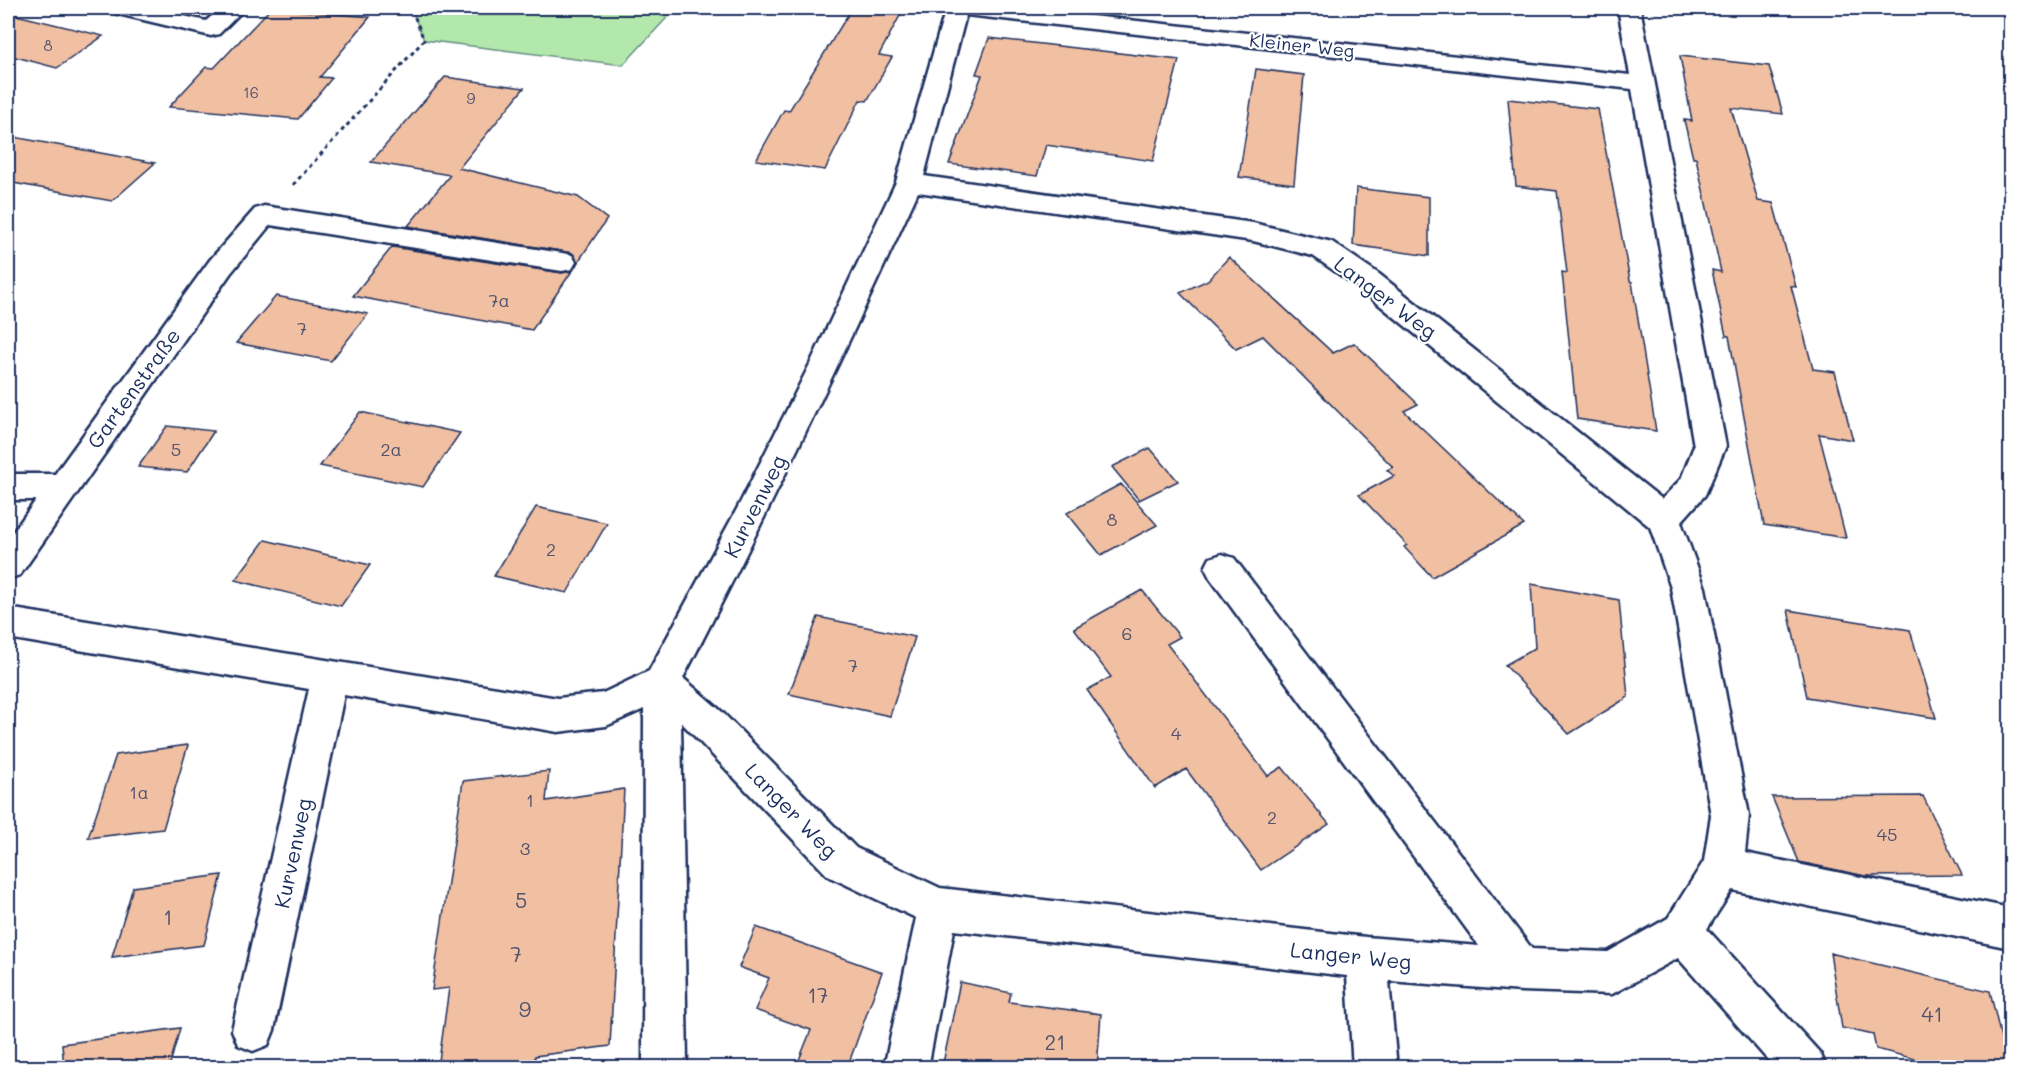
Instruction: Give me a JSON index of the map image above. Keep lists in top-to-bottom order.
{
  "streets": {
    "street": [
      "Kleiner Weg",
      "Langer Weg",
      "Gartenstraße",
      "Kurvenweg"
    ]
  },
  "crossings": [
    ["Langer Weg", "Kurvenweg"]
  ],
  "house_numbers": [
    "8",
    "16",
    "9",
    "7a",
    "7",
    "5",
    "2a",
    "8",
    "2",
    "6",
    "7",
    "4",
    "1a",
    "1",
    "2",
    "45",
    "3",
    "5",
    "1",
    "7",
    "17",
    "9",
    "41",
    "21"
  ]
}
